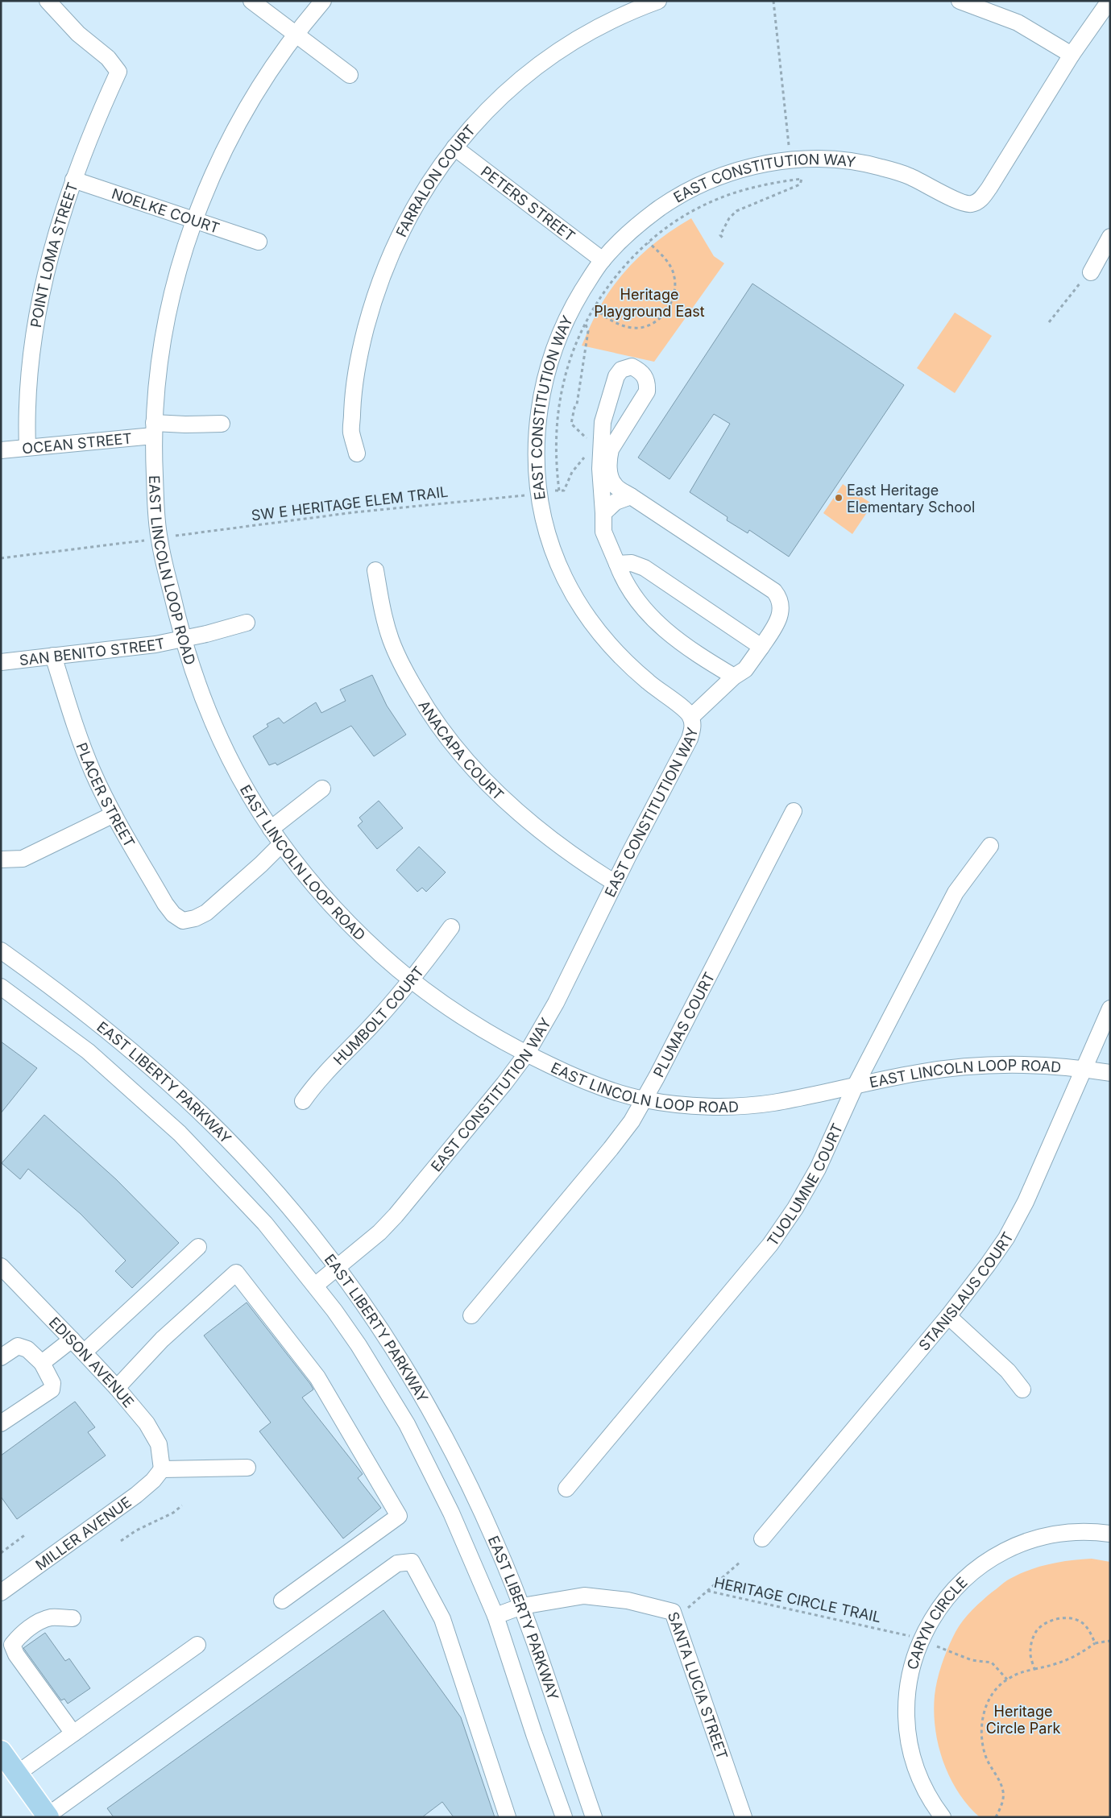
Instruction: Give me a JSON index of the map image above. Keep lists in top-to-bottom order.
{
  "streets": {
    "street": [
      "FARRALON COURT",
      "EAST CONSTITUTION WAY",
      "PETERS STREET",
      "NOELKE COURT",
      "POINT LOMA STREET",
      "OCEAN STREET",
      "EAST LINCOLN LOOP ROAD",
      "SAN BENITO STREET",
      "ANACAPA COURT",
      "PLACER STREET",
      "HUMBOLT COURT",
      "PLUMAS COURT",
      "EAST LIBERTY PARKWAY",
      "TUOLUMNE COURT",
      "STANISLAUS COURT",
      "EDISON AVENUE",
      "MILLER AVENUE",
      "CARYN CIRCLE",
      "SANTA LUCIA STREET"
    ],
    "path": ["SW E HERITAGE ELEM TRAIL", "HERITAGE CIRCLE TRAIL"]
  },
  "crossings": [
    ["FARRALON COURT", "PETERS STREET"],
    ["EAST CONSTITUTION WAY", "PETERS STREET"],
    ["EAST CONSTITUTION WAY", "EAST LINCOLN LOOP ROAD"],
    ["EAST CONSTITUTION WAY", "ANACAPA COURT"],
    ["EAST CONSTITUTION WAY", "EAST LIBERTY PARKWAY"],
    ["NOELKE COURT", "POINT LOMA STREET"],
    ["NOELKE COURT", "EAST LINCOLN LOOP ROAD"],
    ["POINT LOMA STREET", "OCEAN STREET"],
    ["OCEAN STREET", "EAST LINCOLN LOOP ROAD"],
    ["EAST LINCOLN LOOP ROAD", "SAN BENITO STREET"],
    ["EAST LINCOLN LOOP ROAD", "PLACER STREET"],
    ["EAST LINCOLN LOOP ROAD", "HUMBOLT COURT"],
    ["EAST LINCOLN LOOP ROAD", "PLUMAS COURT"],
    ["EAST LINCOLN LOOP ROAD", "TUOLUMNE COURT"],
    ["EAST LINCOLN LOOP ROAD", "STANISLAUS COURT"],
    ["SAN BENITO STREET", "PLACER STREET"],
    ["EAST LIBERTY PARKWAY", "SANTA LUCIA STREET"],
    ["EDISON AVENUE", "MILLER AVENUE"],
    ["HERITAGE CIRCLE TRAIL", "SANTA LUCIA STREET"]
  ],
  "parks": ["Heritage Playground East", "Heritage Circle Park"],
  "places": ["East Heritage Elementary School"]
}
